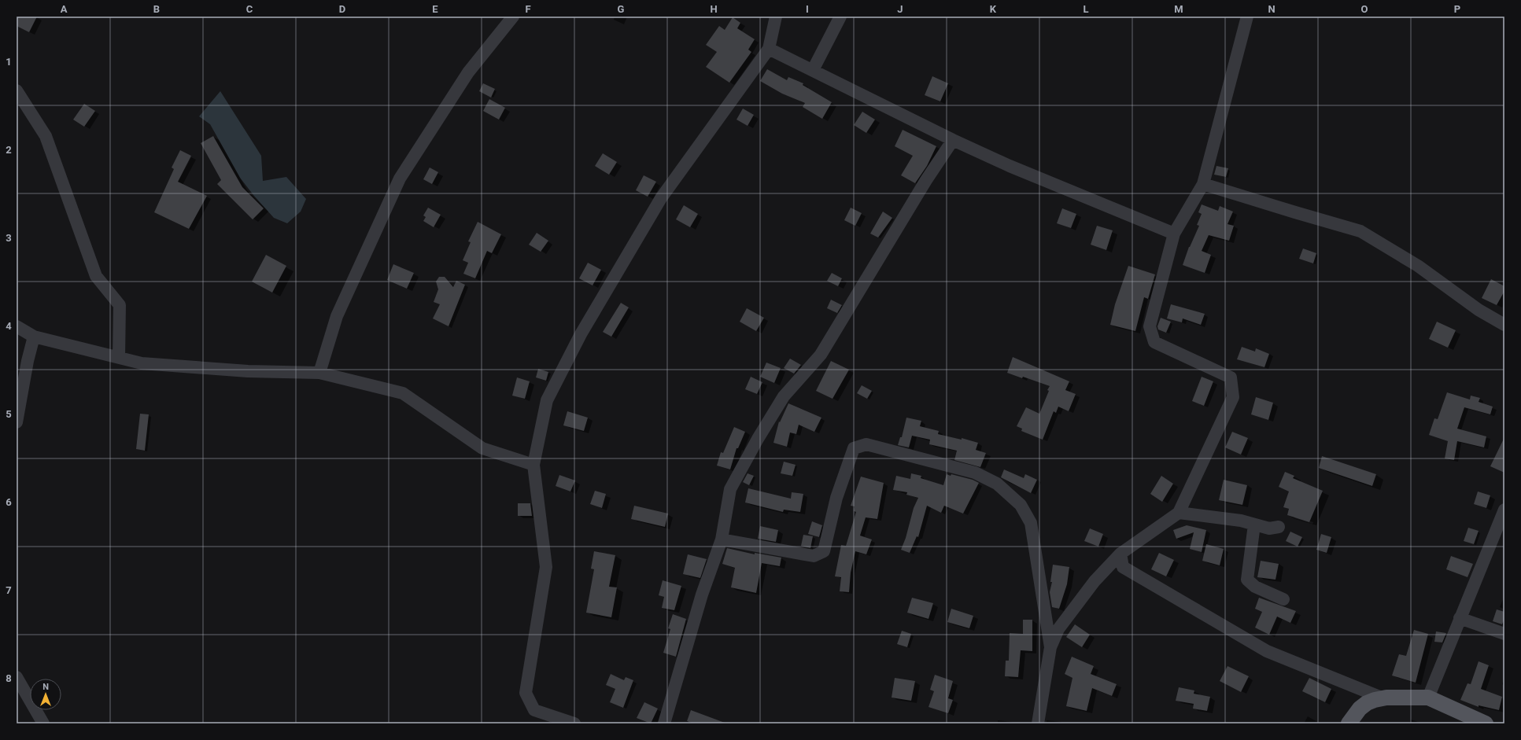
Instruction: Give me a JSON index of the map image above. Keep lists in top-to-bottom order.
{
  "north": "top",
  "grid": {
    "columns": [
      "A",
      "B",
      "C",
      "D",
      "E",
      "F",
      "G",
      "H",
      "I",
      "J",
      "K",
      "L",
      "M",
      "N",
      "O",
      "P"
    ],
    "rows": [
      "1",
      "2",
      "3",
      "4",
      "5",
      "6",
      "7",
      "8"
    ]
  }
}
